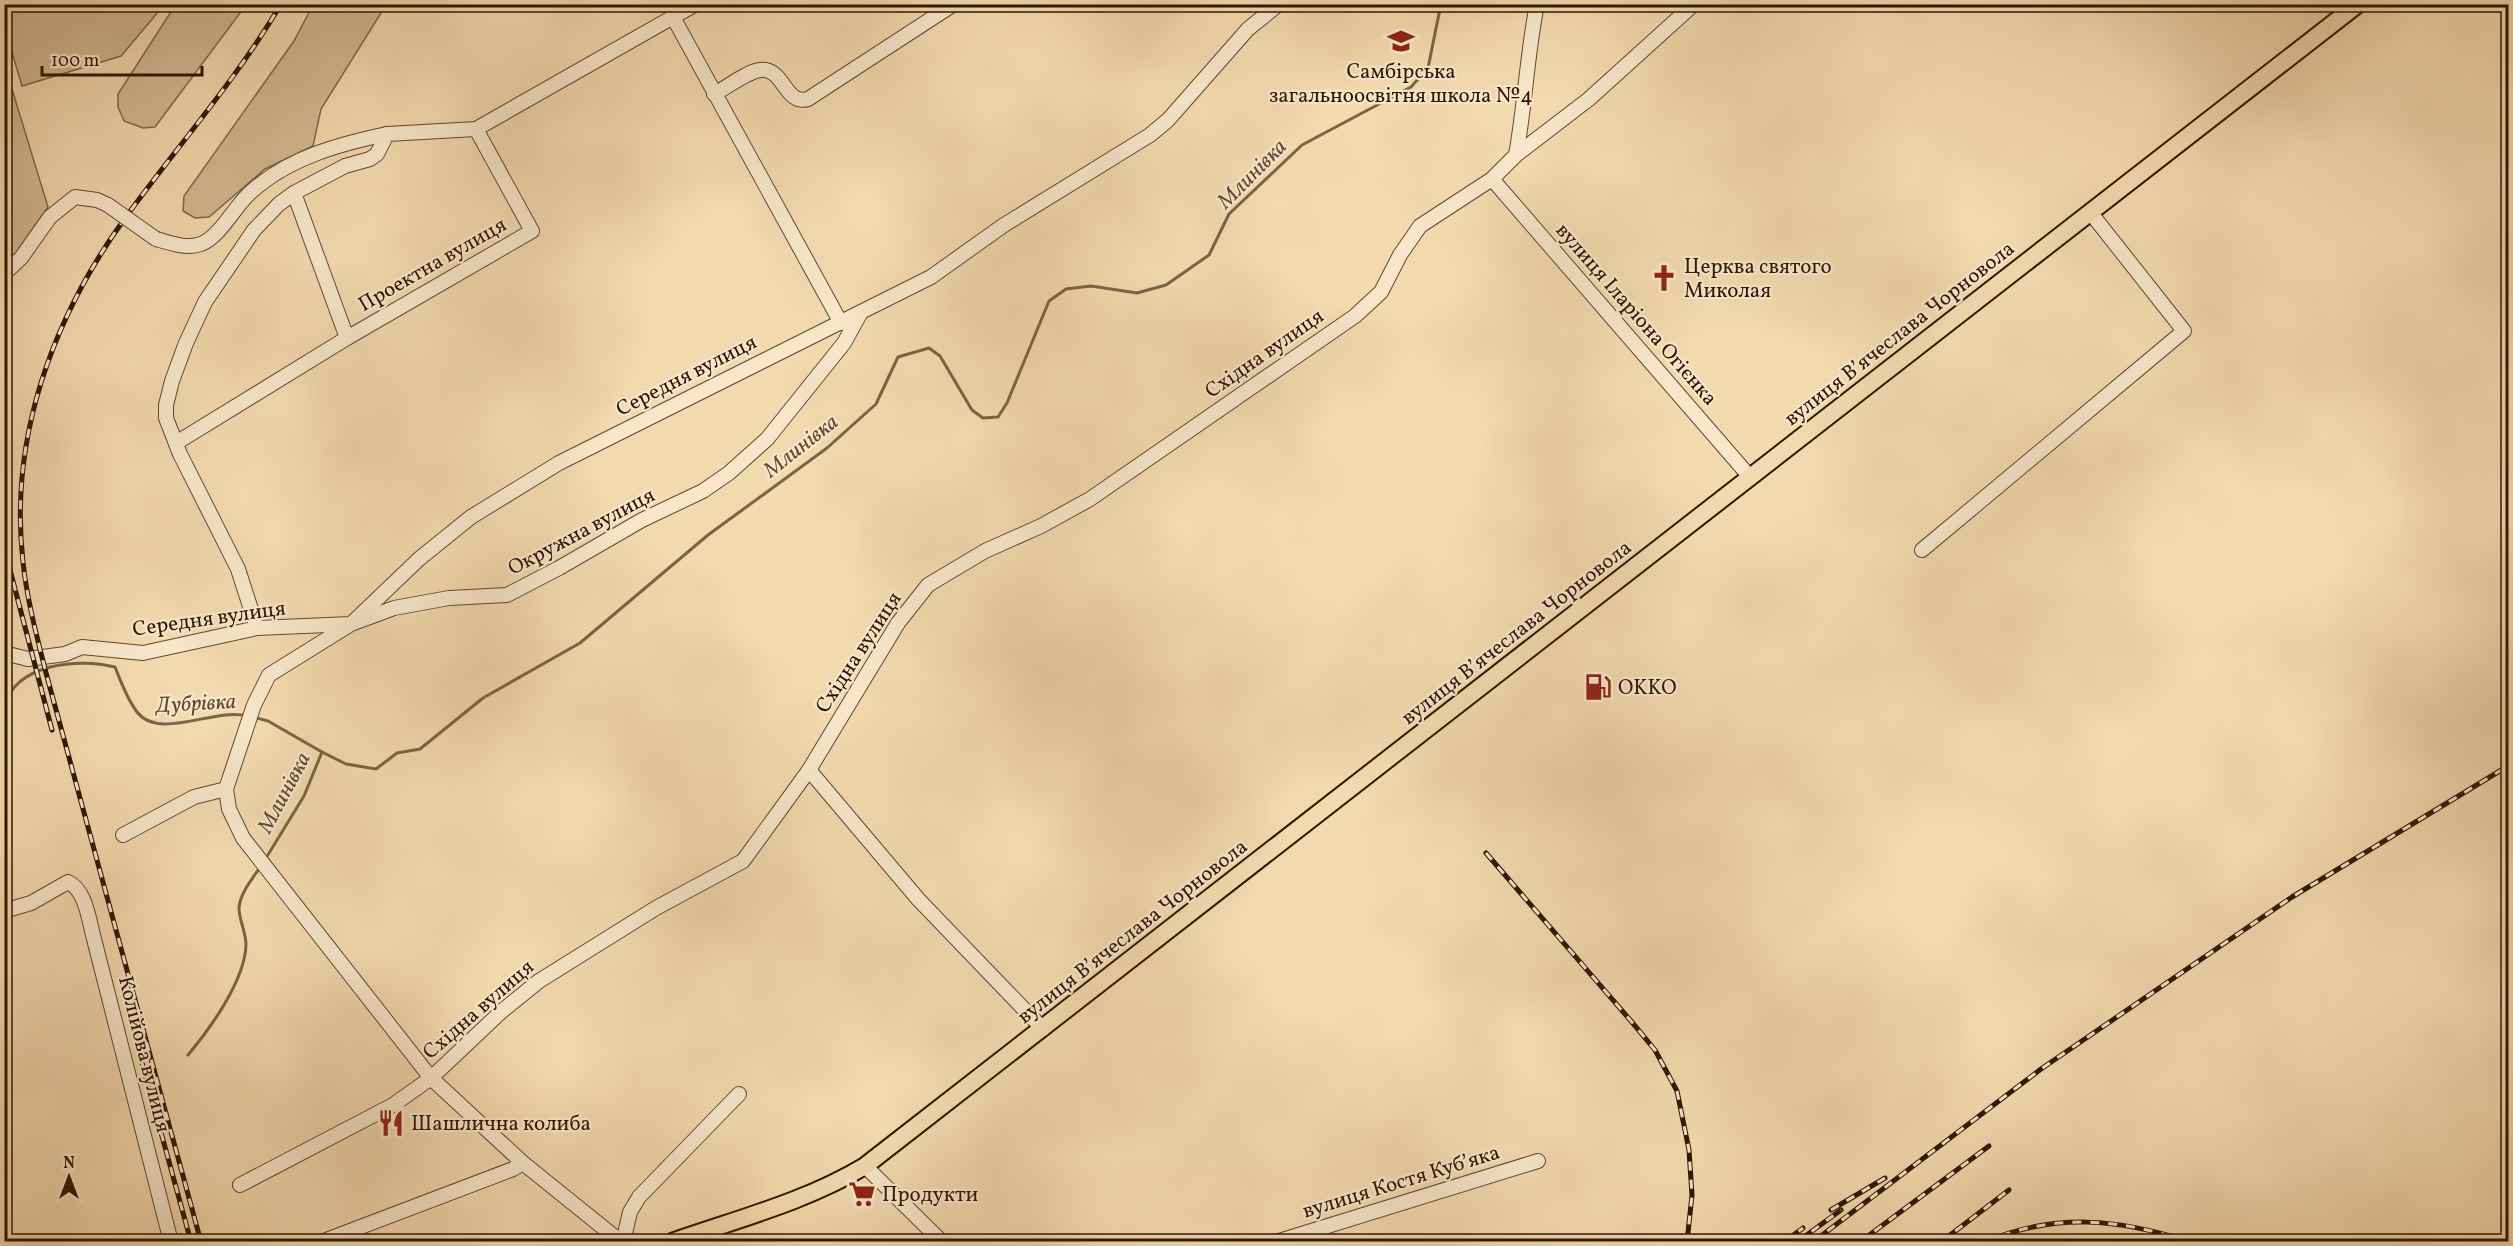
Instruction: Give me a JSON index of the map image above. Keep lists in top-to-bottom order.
{
  "streets": {
    "main road": ["вулиця Вʼячеслава Чорновола"],
    "street": [
      "Проектна вулиця",
      "вулиця Іларіона Огієнка",
      "Східна вулиця",
      "Середня вулиця",
      "Окружна вулиця",
      "Колійова вулиця",
      "вулиця Костя Кубʼяка"
    ]
  },
  "crossings": [
    ["вулиця Іларіона Огієнка", "вулиця Вʼячеслава Чорновола"],
    ["вулиця Іларіона Огієнка", "Східна вулиця"],
    ["Середня вулиця", "Окружна вулиця"]
  ],
  "water": ["Млинівка", "Дубрівка"],
  "places": {
    "school or university": ["Самбірська загальноосвітня школа №4"],
    "church": ["Церква святого Миколая"],
    "fuel station": ["OKKO"],
    "restaurant": ["Шашлична колиба"],
    "supermarket": ["Продукти"]
  },
  "scale_bar": "100 m",
  "north": "top"
}
